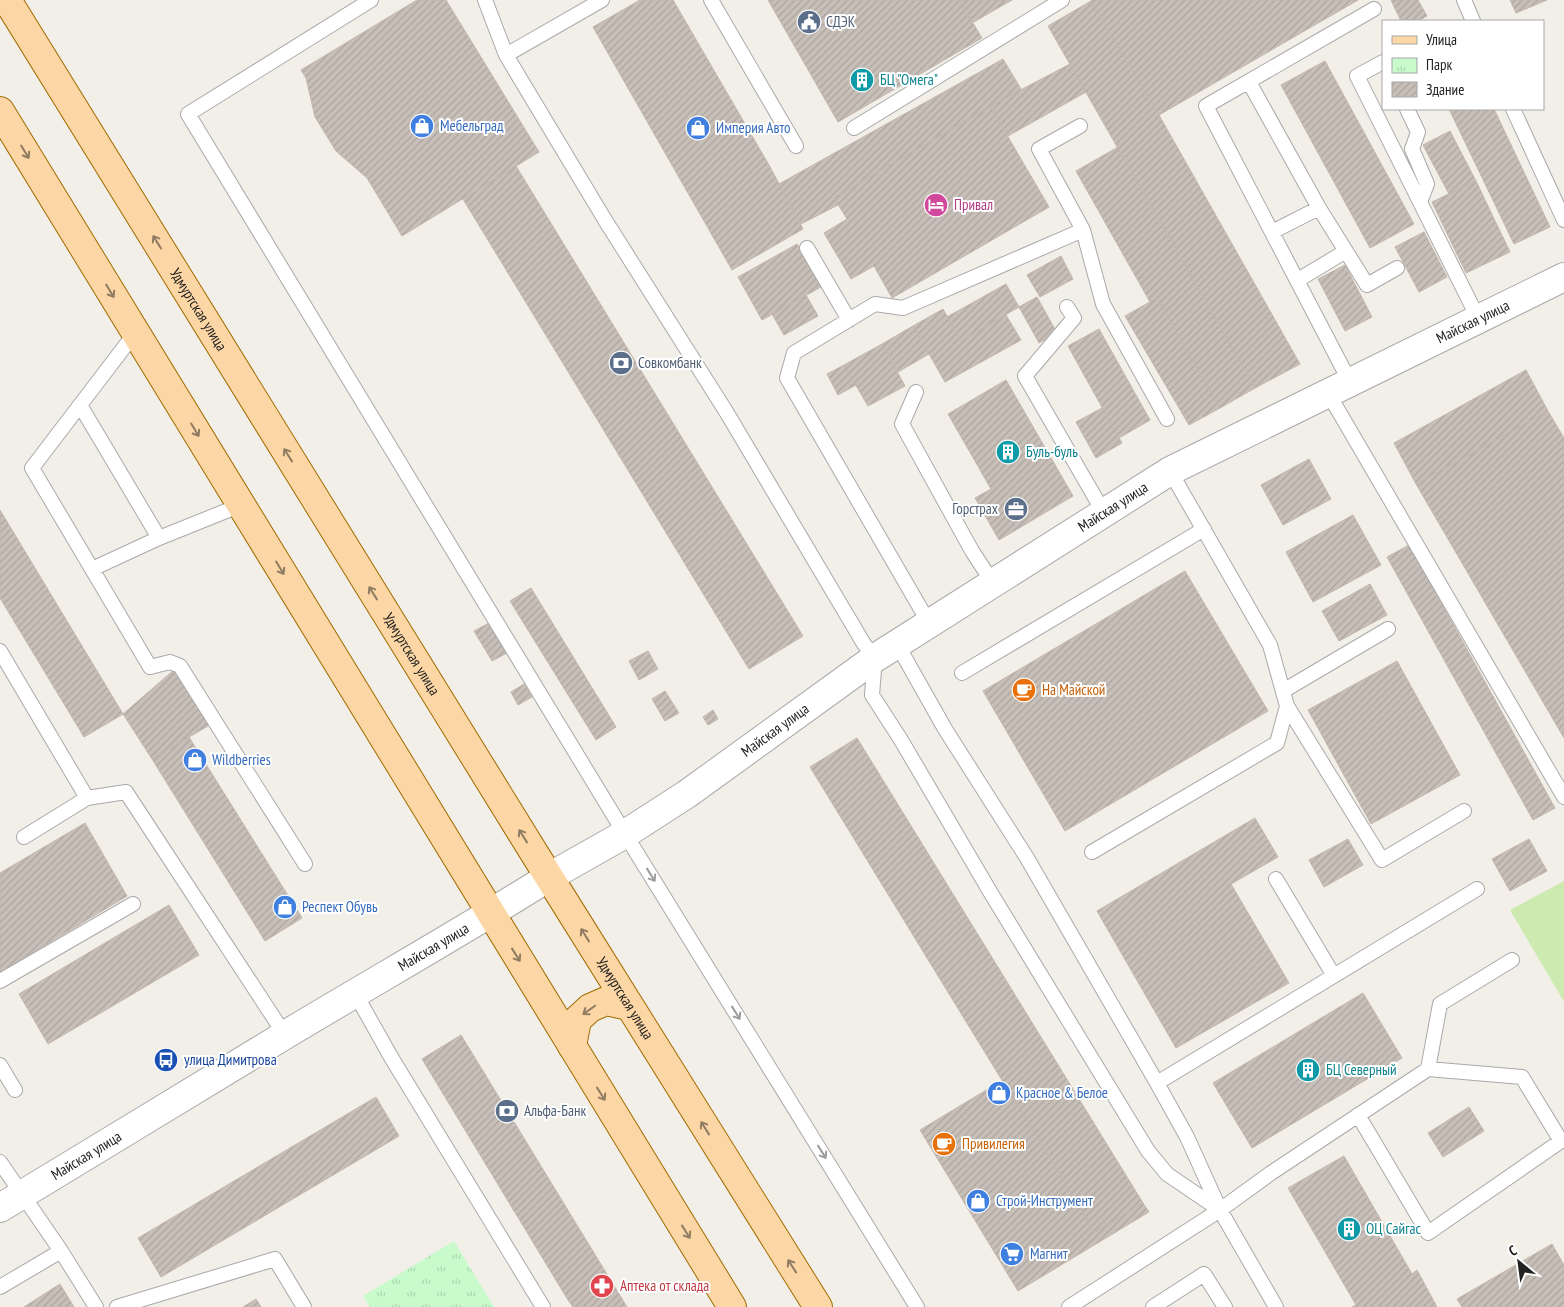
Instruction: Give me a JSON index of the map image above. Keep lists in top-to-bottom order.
{
  "streets": {
    "main road": ["Удмуртская улица"],
    "street": ["Майская улица"]
  },
  "crossings": [
    ["Удмуртская улица", "Майская улица"]
  ],
  "places": {
    "public building": ["СДЭК"],
    "building": [
      "БЦ \"Омега\"",
      "Буль-буль",
      "БЦ Северный",
      "ОЦ Сайгас"
    ],
    "shop": [
      "Мебельград",
      "Империя Авто",
      "Wildberries",
      "Респект Обувь",
      "Красное & Белое",
      "Строй-Инструмент"
    ],
    "hotel": ["Привал"],
    "bank": ["Совкомбанк", "Альфа-Банк"],
    "office": ["Горстрах"],
    "cafe": ["На Майской", "Привилегия"],
    "bus stop": ["улица Димитрова"],
    "supermarket": ["Магнит"],
    "pharmacy": ["Аптека от склада"]
  },
  "legend": ["Улица", "Парк", "Здание"],
  "north": "top left"
}
